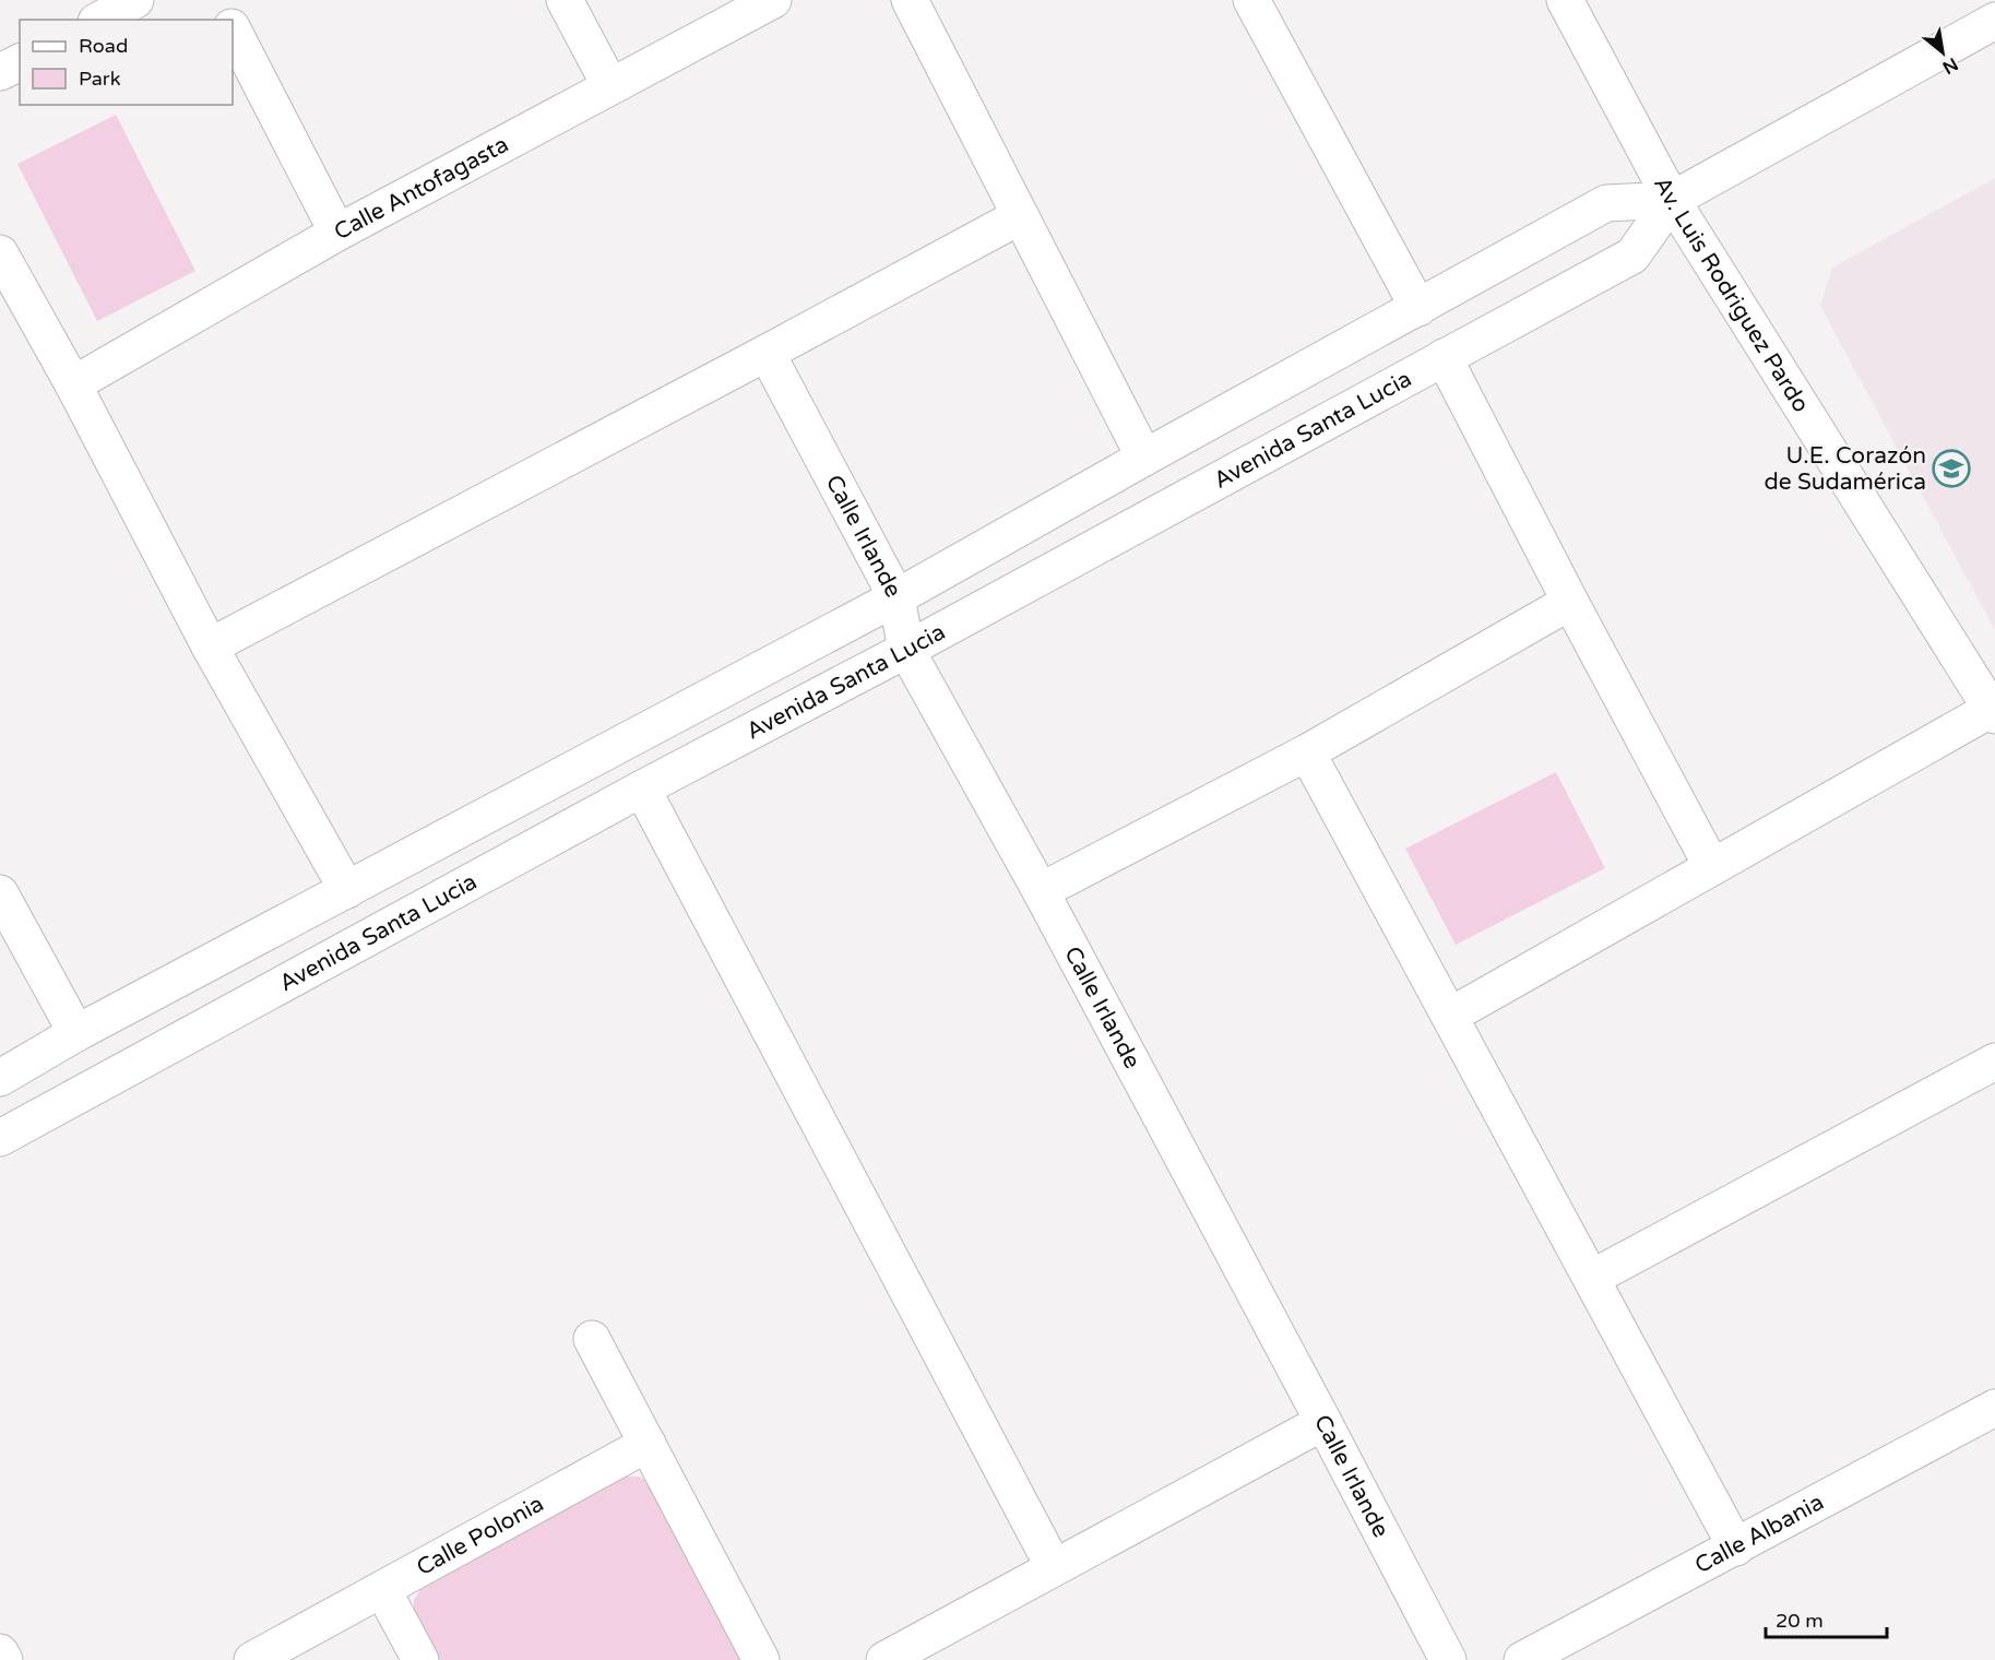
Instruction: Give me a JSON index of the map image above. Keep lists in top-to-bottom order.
{
  "streets": {
    "street": [
      "Calle Antofagasta",
      "Av. Luis Rodriguez Pardo",
      "Avenida Santa Lucia",
      "Calle Irlande",
      "Calle Albania",
      "Calle Polonia"
    ]
  },
  "crossings": [
    ["Av. Luis Rodriguez Pardo", "Avenida Santa Lucia"],
    ["Avenida Santa Lucia", "Calle Irlande"]
  ],
  "places": {
    "school or university": ["U.E. Corazón de Sudamérica"]
  },
  "legend": ["Road", "Park"],
  "scale_bar": "20 m",
  "north": "bottom right"
}
